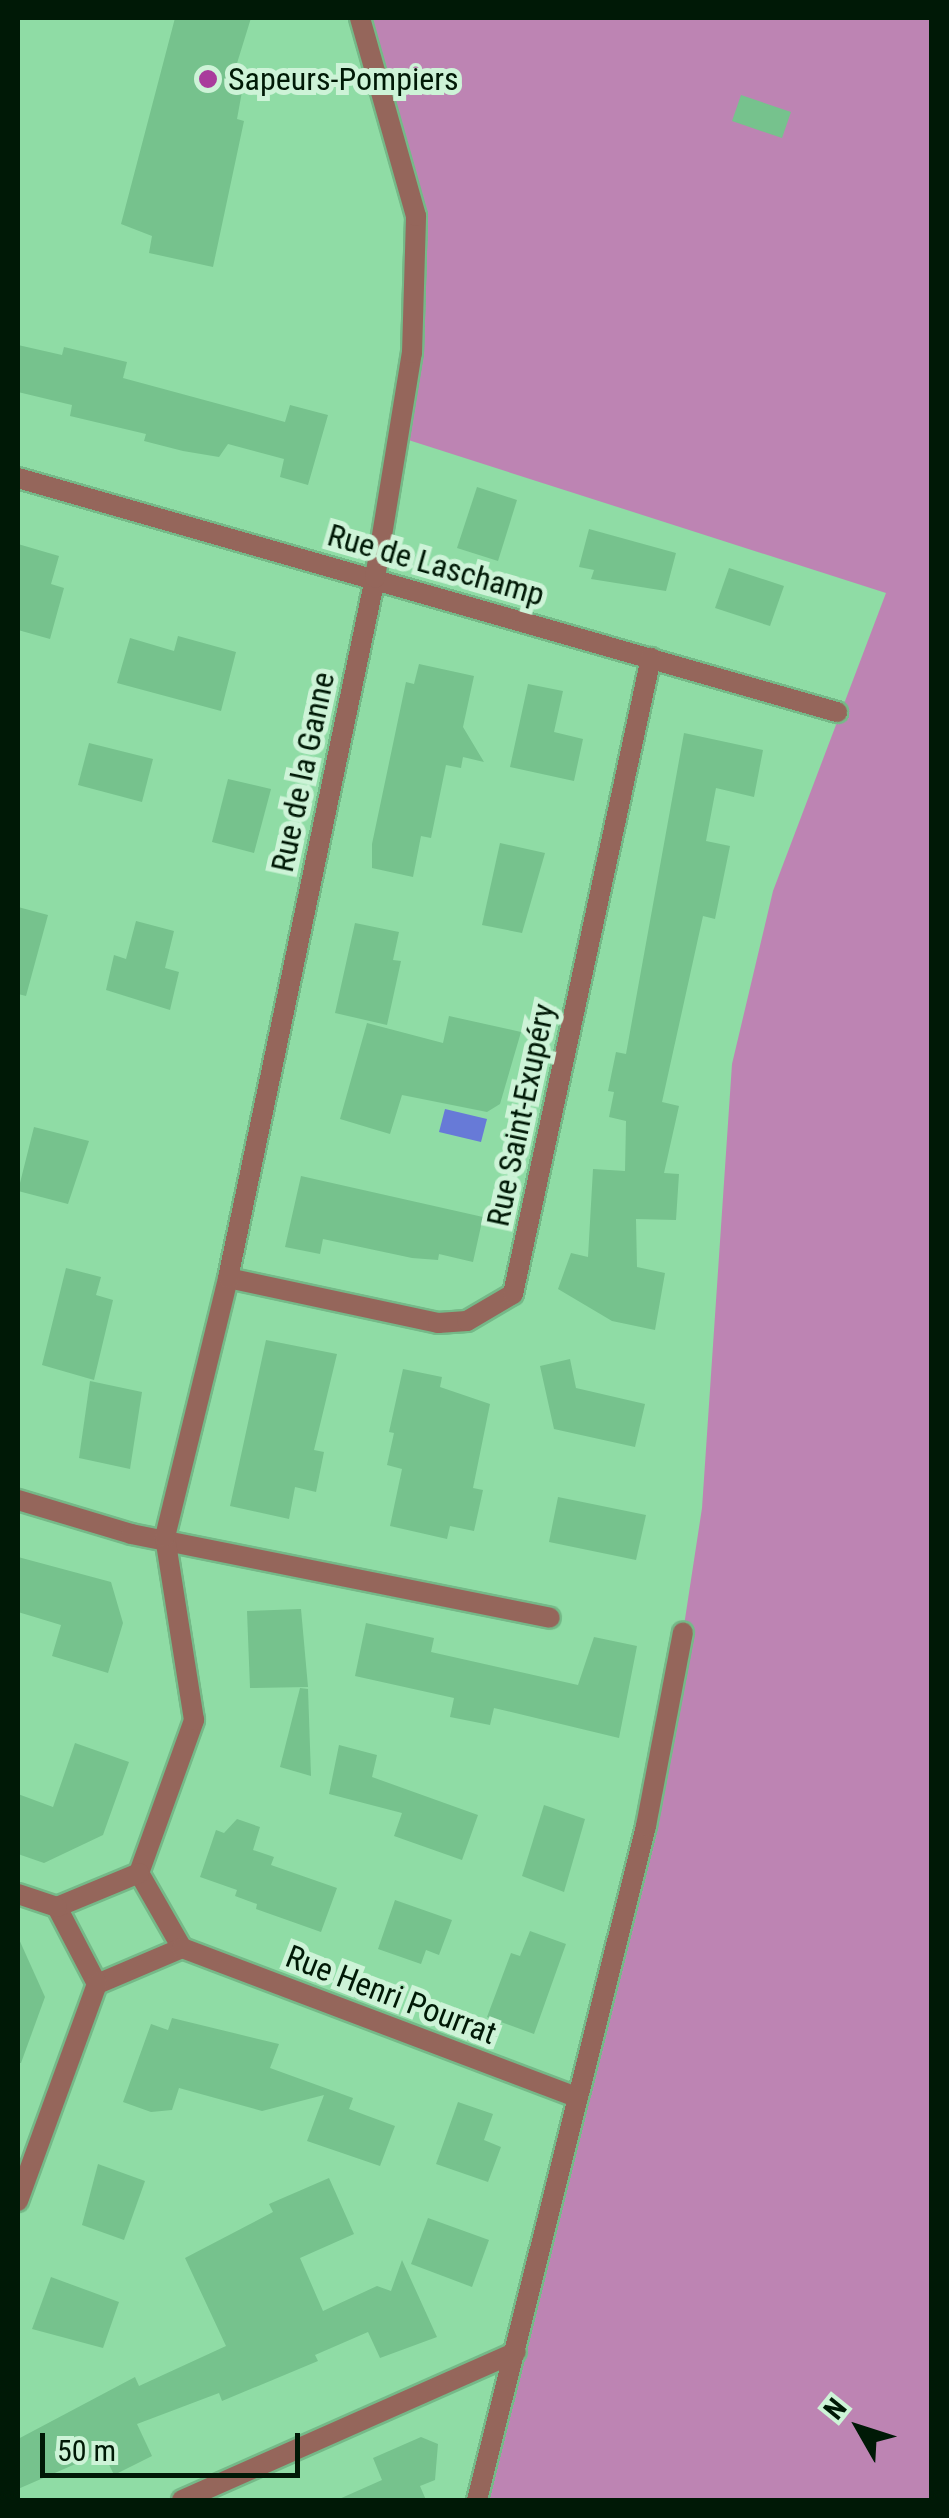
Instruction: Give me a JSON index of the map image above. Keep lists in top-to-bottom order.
{
  "streets": {
    "street": [
      "Rue de Laschamp",
      "Rue de la Ganne",
      "Rue Saint-Exupéry",
      "Rue Henri Pourrat"
    ]
  },
  "crossings": [
    ["Rue de Laschamp", "Rue de la Ganne"],
    ["Rue de Laschamp", "Rue Saint-Exupéry"],
    ["Rue de la Ganne", "Rue Saint-Exupéry"]
  ],
  "places": ["Sapeurs-Pompiers"],
  "scale_bar": "50 m",
  "north": "top left"
}
